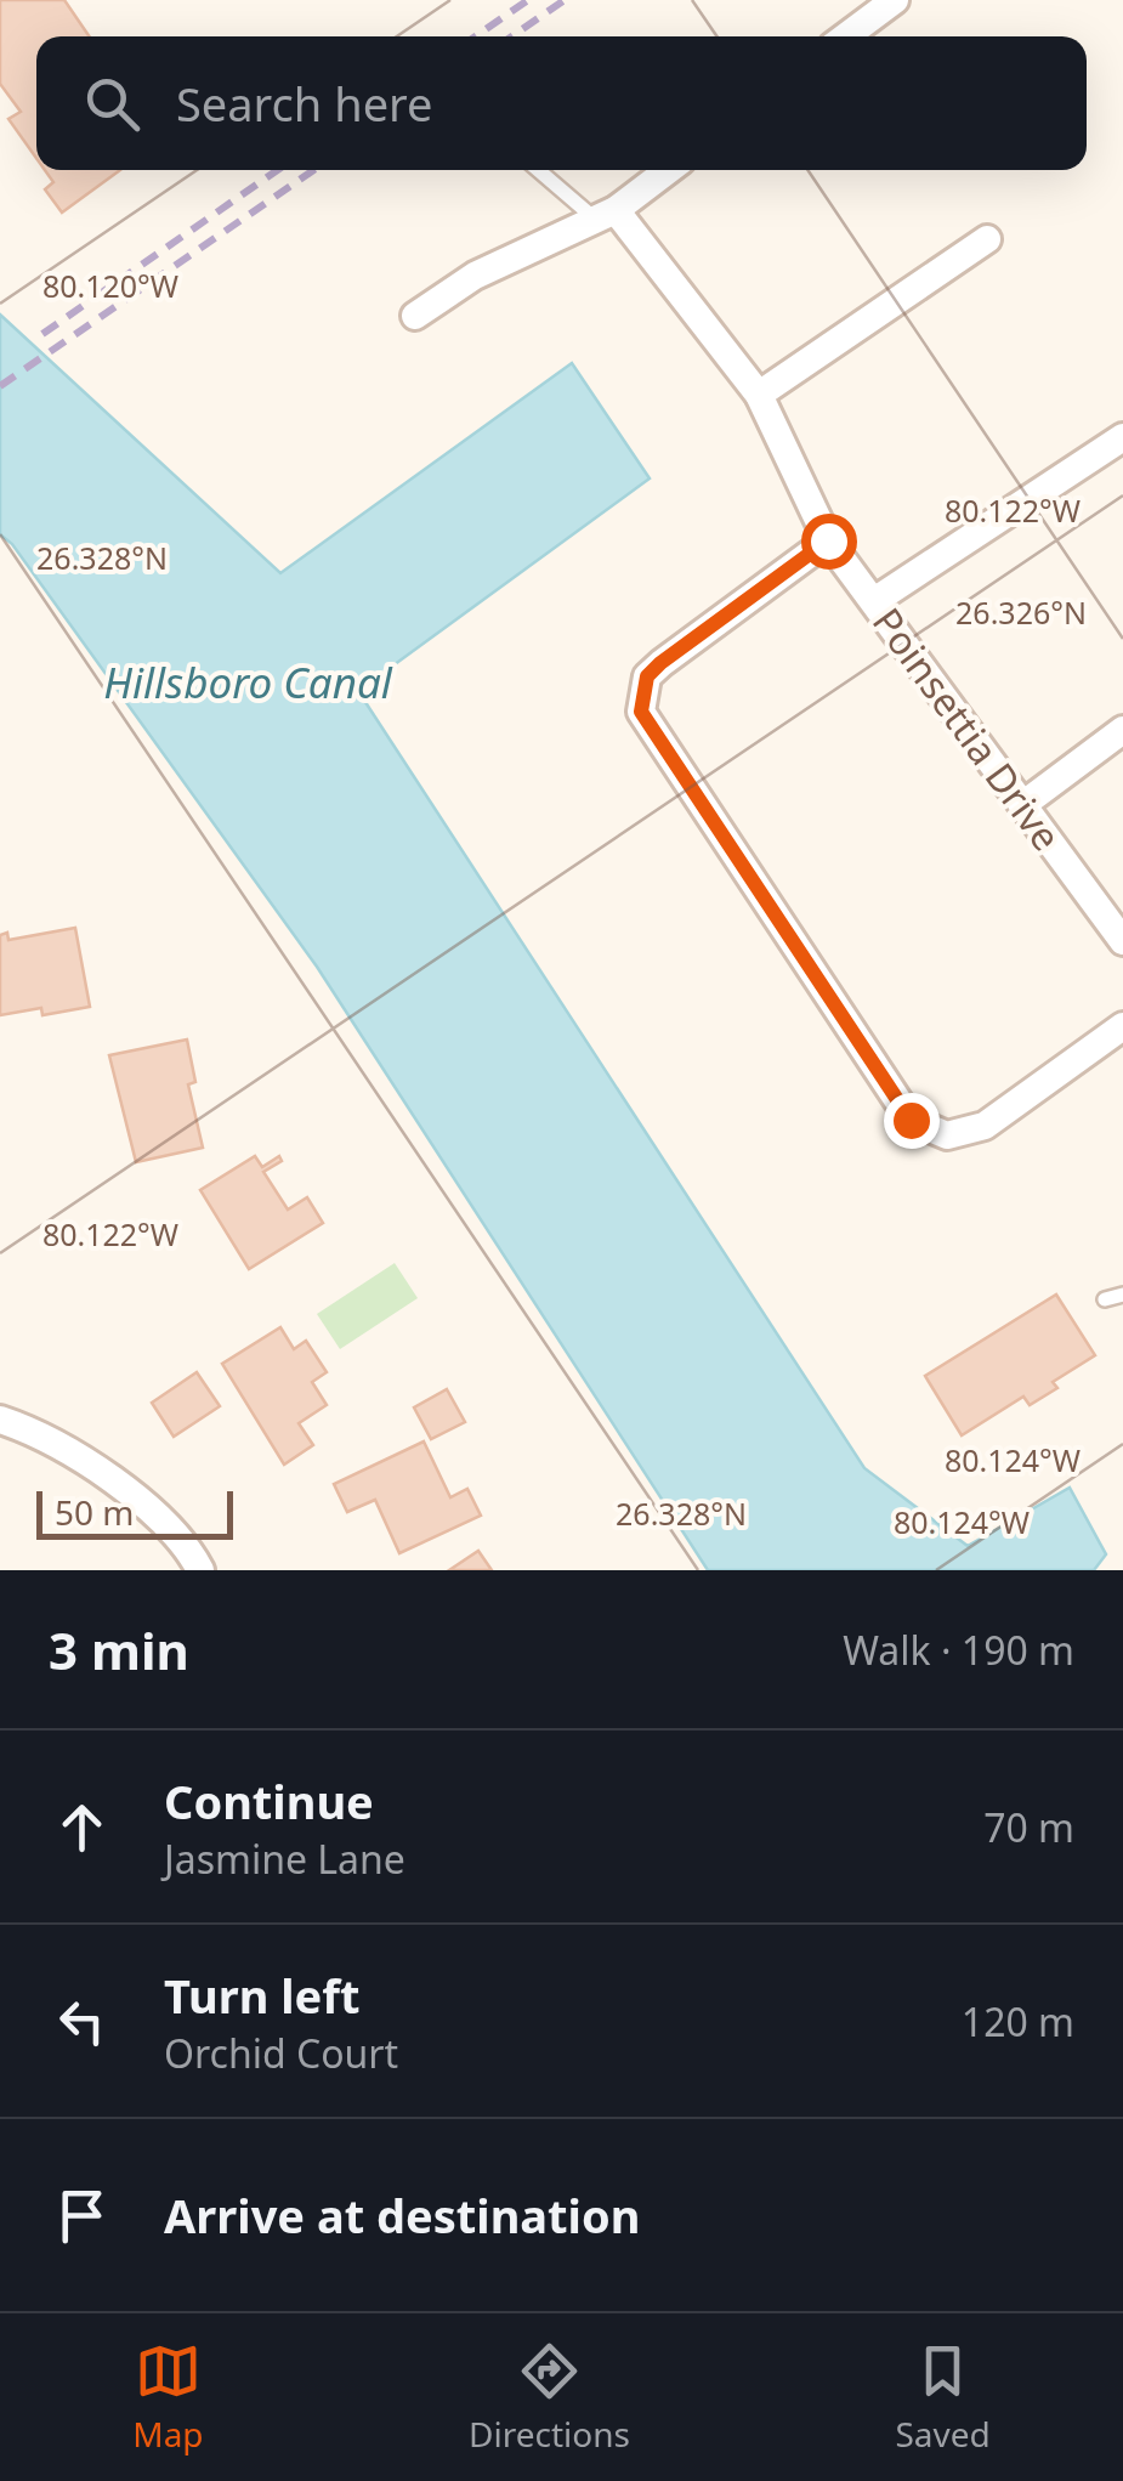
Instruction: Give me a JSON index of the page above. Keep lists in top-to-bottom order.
{
  "streets": {
    "street": ["Poinsettia Drive"]
  },
  "water": ["Hillsboro Canal"],
  "scale_bar": "50 m",
  "page": {
    "search": "Search here",
    "scale": "50 m",
    "heading": ["3 min", "Walk · 190 m"],
    "list": [
      ["Continue", "Jasmine Lane", "70 m"],
      ["Turn left", "Orchid Court", "120 m"],
      "Arrive at destination"
    ],
    "nav": ["Map", "Directions", "Saved"]
  },
  "coordinates": [
    "80.120°W",
    "80.122°W",
    "26.328°N",
    "26.326°N",
    "80.124°W"
  ]
}
